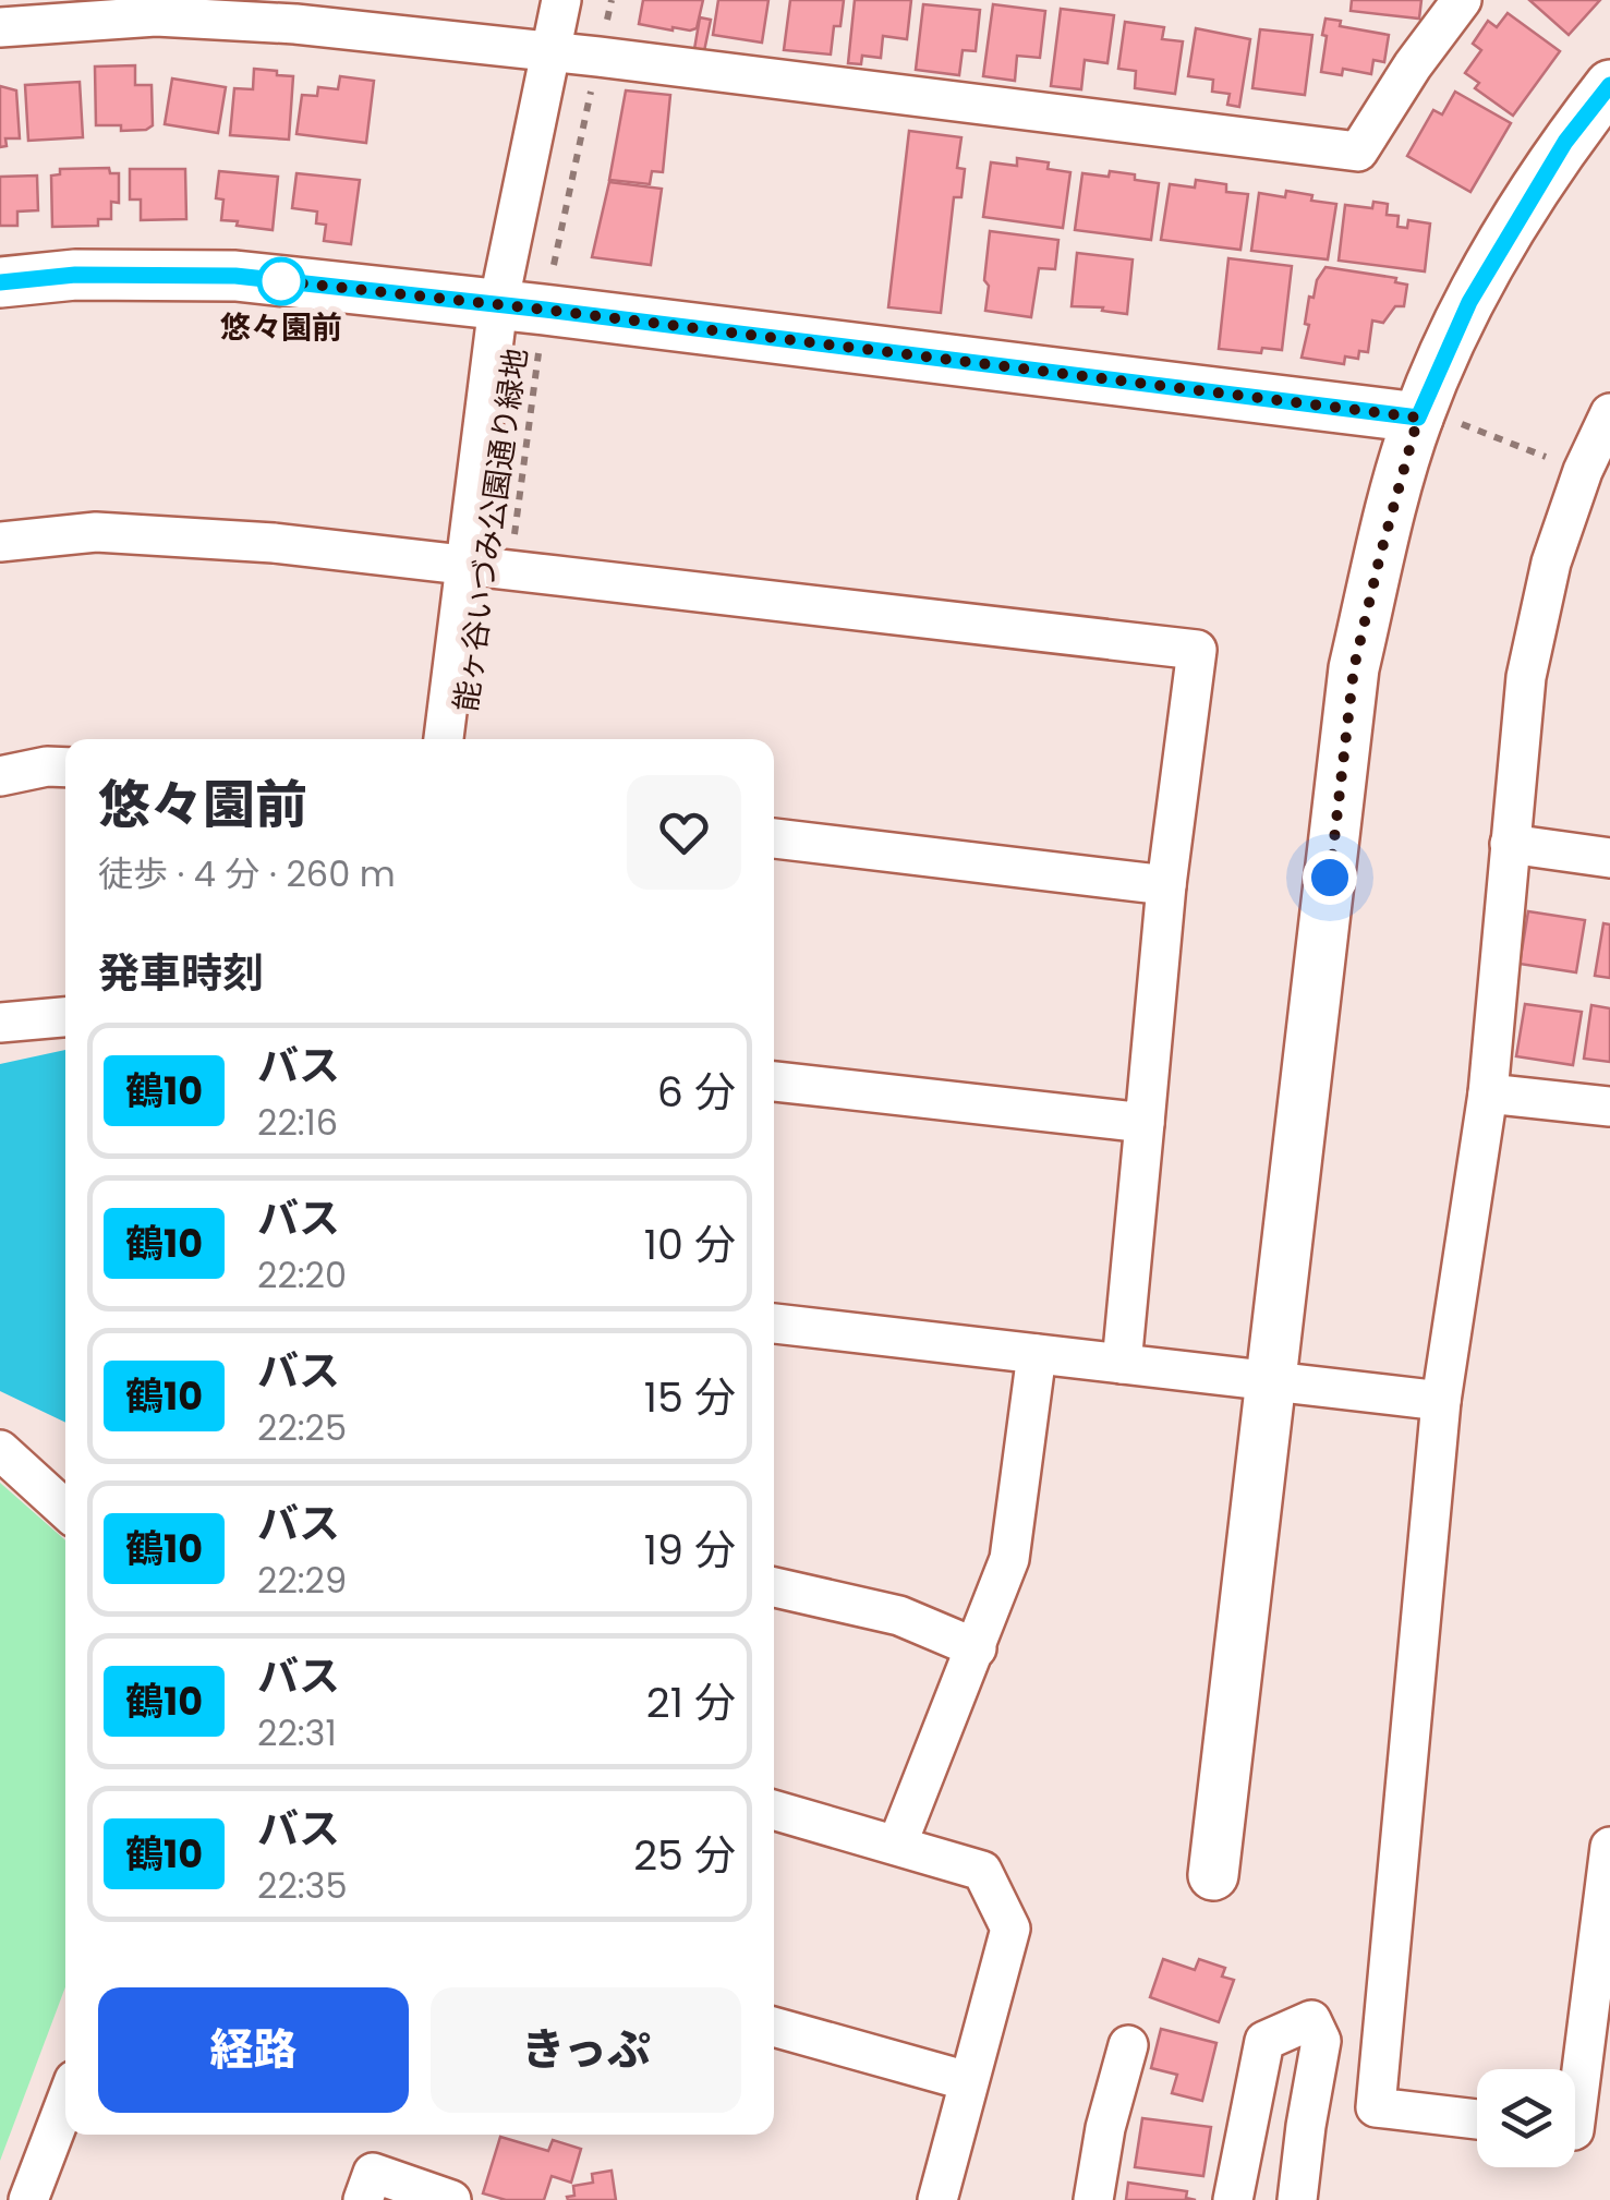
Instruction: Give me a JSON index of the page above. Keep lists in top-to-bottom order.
{
  "streets": {
    "path": ["能ヶ谷いづみ公園通り緑地"]
  },
  "places": ["悠々園前"],
  "lines": ["bus line 鶴10"],
  "page": {
    "heading": [
      ["悠々園前", "徒歩 · 4 分 · 260 m"],
      "発車時刻"
    ],
    "list": [
      {
        "mark": "鶴10",
        "name": "バス",
        "note": "22:16",
        "value": "6 分"
      },
      {
        "mark": "鶴10",
        "name": "バス",
        "note": "22:20",
        "value": "10 分"
      },
      {
        "mark": "鶴10",
        "name": "バス",
        "note": "22:25",
        "value": "15 分"
      },
      {
        "mark": "鶴10",
        "name": "バス",
        "note": "22:29",
        "value": "19 分"
      },
      {
        "mark": "鶴10",
        "name": "バス",
        "note": "22:31",
        "value": "21 分"
      },
      {
        "mark": "鶴10",
        "name": "バス",
        "note": "22:35",
        "value": "25 分"
      }
    ],
    "buttons": ["経路", "きっぷ"]
  }
}
